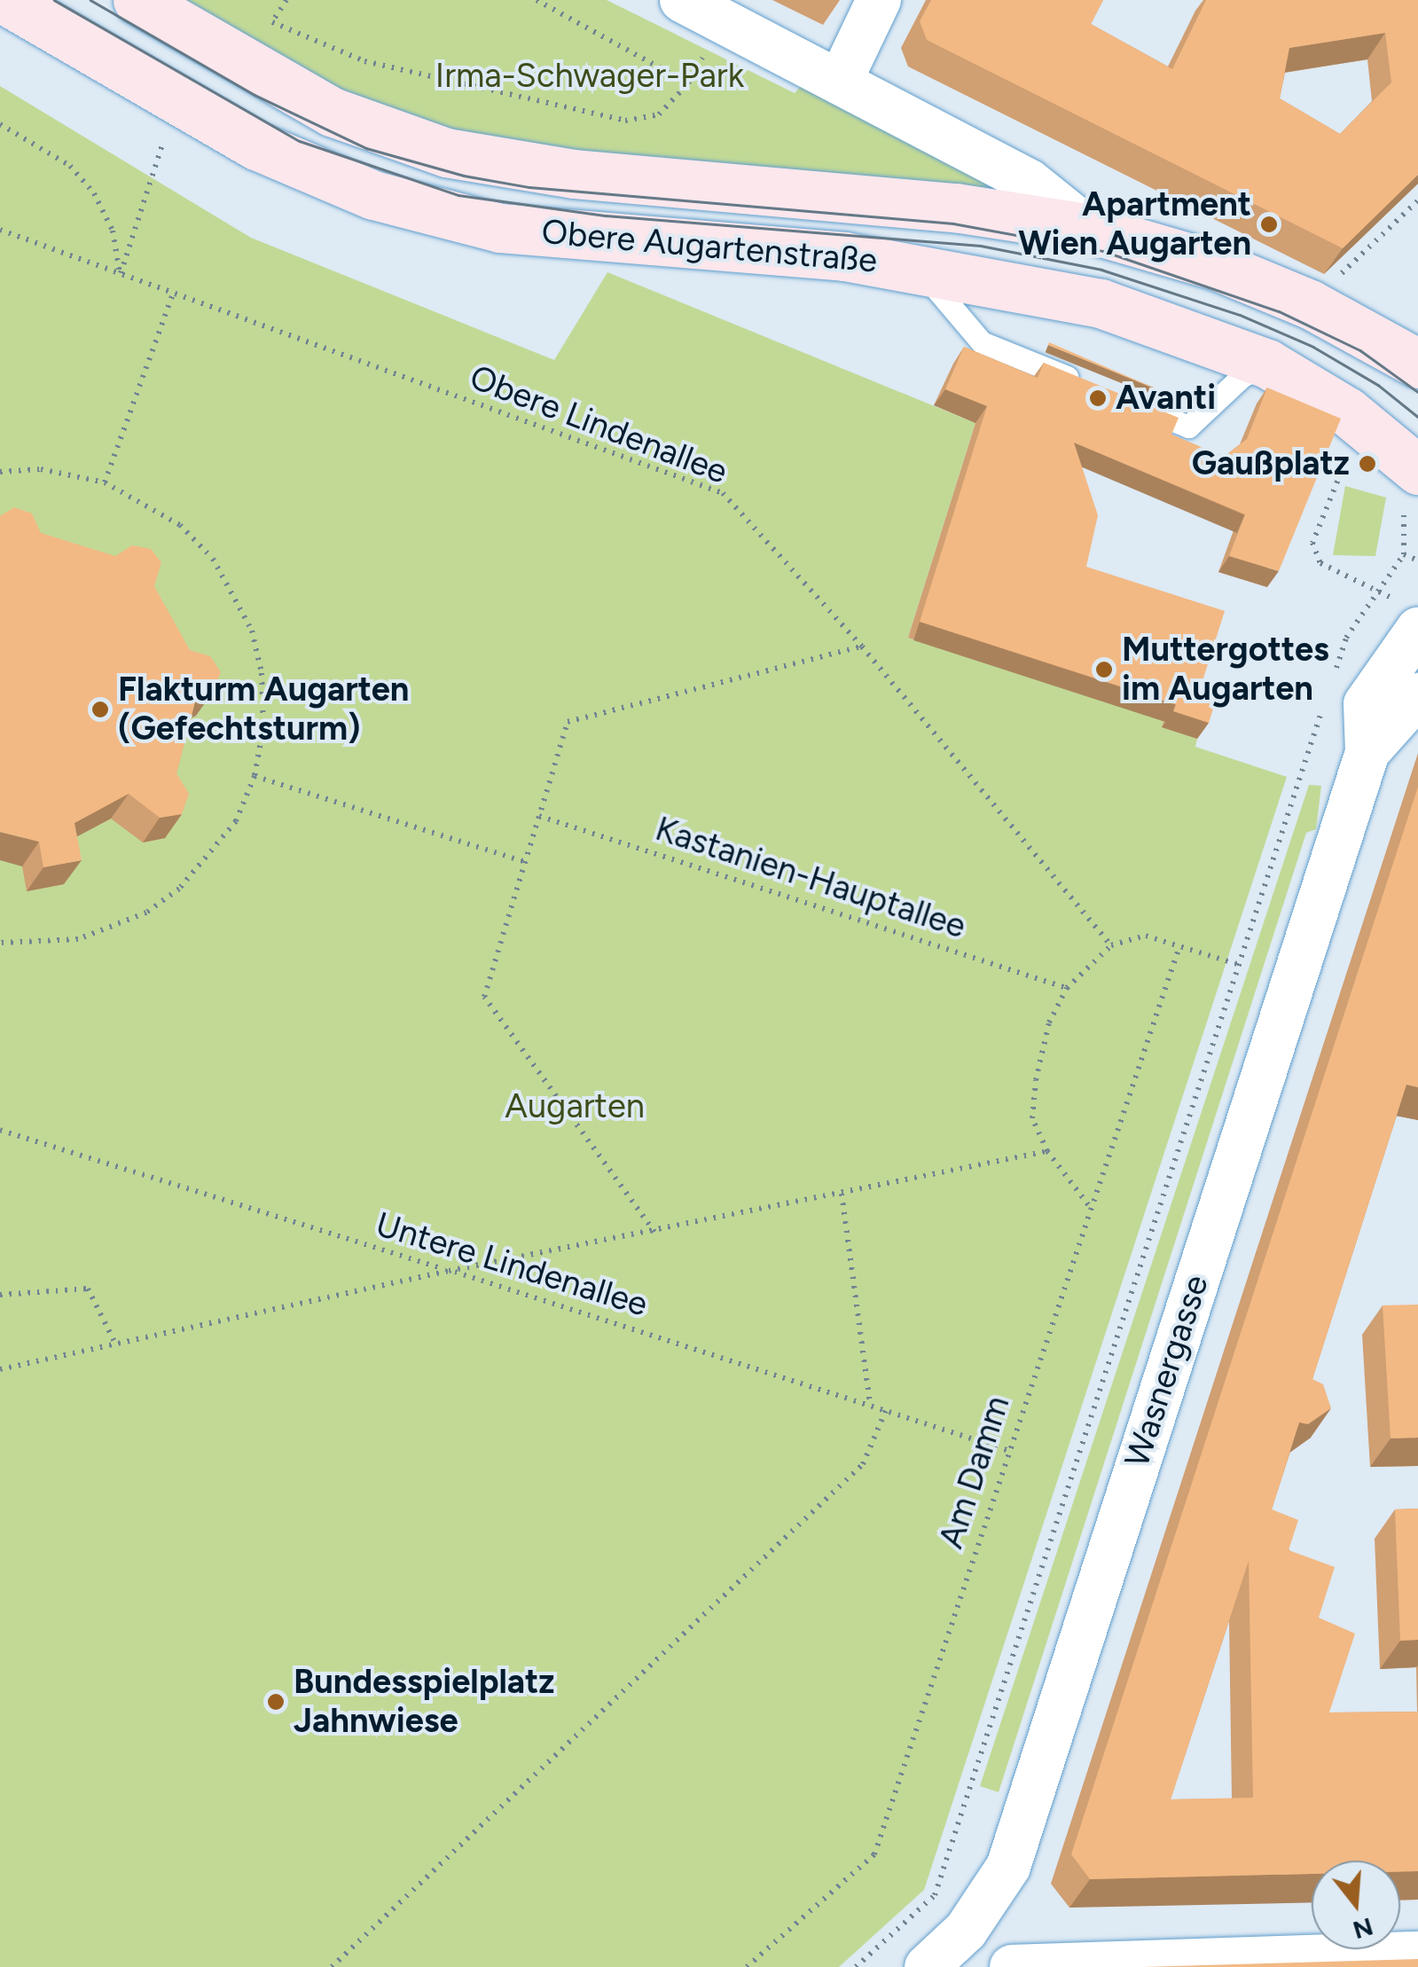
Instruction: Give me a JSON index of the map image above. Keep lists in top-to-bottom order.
{
  "streets": {
    "street": ["Obere Augartenstraße", "Wasnergasse"],
    "path": [
      "Obere Lindenallee",
      "Kastanien-Hauptallee",
      "Untere Lindenallee",
      "Am Damm"
    ]
  },
  "crossings": [
    ["Untere Lindenallee", "Am Damm"]
  ],
  "parks": ["Irma-Schwager-Park", "Augarten"],
  "places": [
    "Apartment Wien Augarten",
    "Avanti",
    "Gaußplatz",
    "Muttergottes im Augarten",
    "Flakturm Augarten (Gefechtsturm)",
    "Bundesspielplatz Jahnwiese"
  ],
  "north": "bottom"
}
